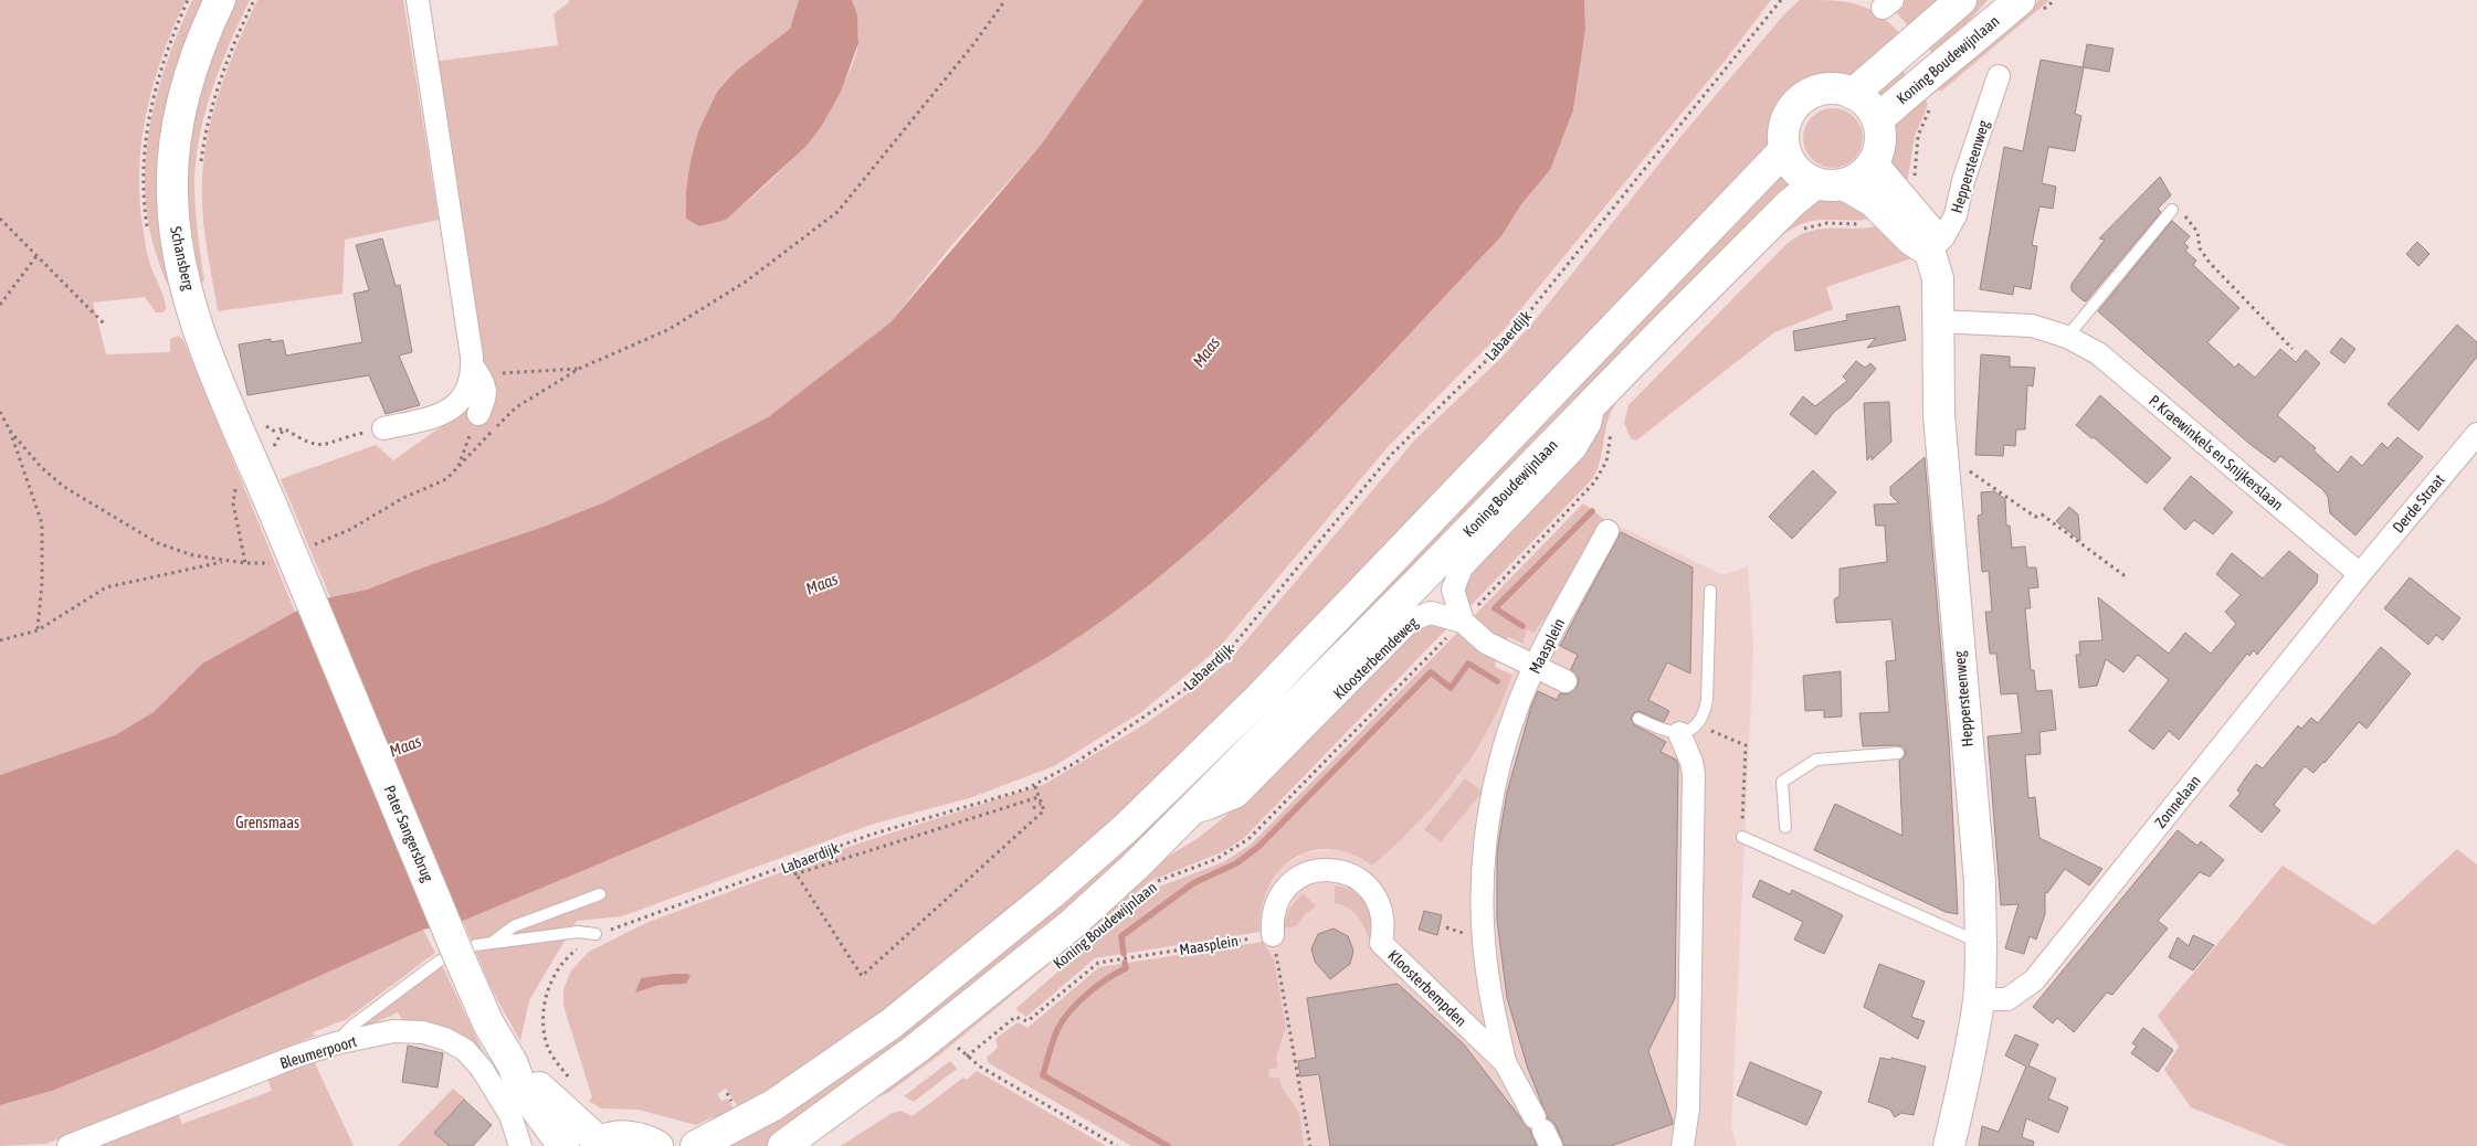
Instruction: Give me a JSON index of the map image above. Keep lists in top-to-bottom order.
{
  "streets": {
    "main road": [
      "Koning Boudewijnlaan",
      "Heppersteenweg",
      "Schansberg",
      "Pater Sangersbrug"
    ],
    "street": [
      "P. Kraewinkels en Snijkerslaan",
      "Derde Straat",
      "Maasplein",
      "Kloosterbemdeweg",
      "Zonnelaan",
      "Kloosterbempden",
      "Bleumerpoort"
    ],
    "path": ["Labaerdijk"]
  },
  "crossings": [
    ["Koning Boudewijnlaan", "Heppersteenweg"],
    ["Koning Boudewijnlaan", "Kloosterbemdeweg"],
    ["Heppersteenweg", "P. Kraewinkels en Snijkerslaan"],
    ["Heppersteenweg", "Zonnelaan"],
    ["Schansberg", "Pater Sangersbrug"],
    ["P. Kraewinkels en Snijkerslaan", "Derde Straat"],
    ["P. Kraewinkels en Snijkerslaan", "Zonnelaan"],
    ["Derde Straat", "Zonnelaan"],
    ["Maasplein", "Kloosterbempden"]
  ],
  "water": ["Maas"],
  "parks": ["Grensmaas"]
}
